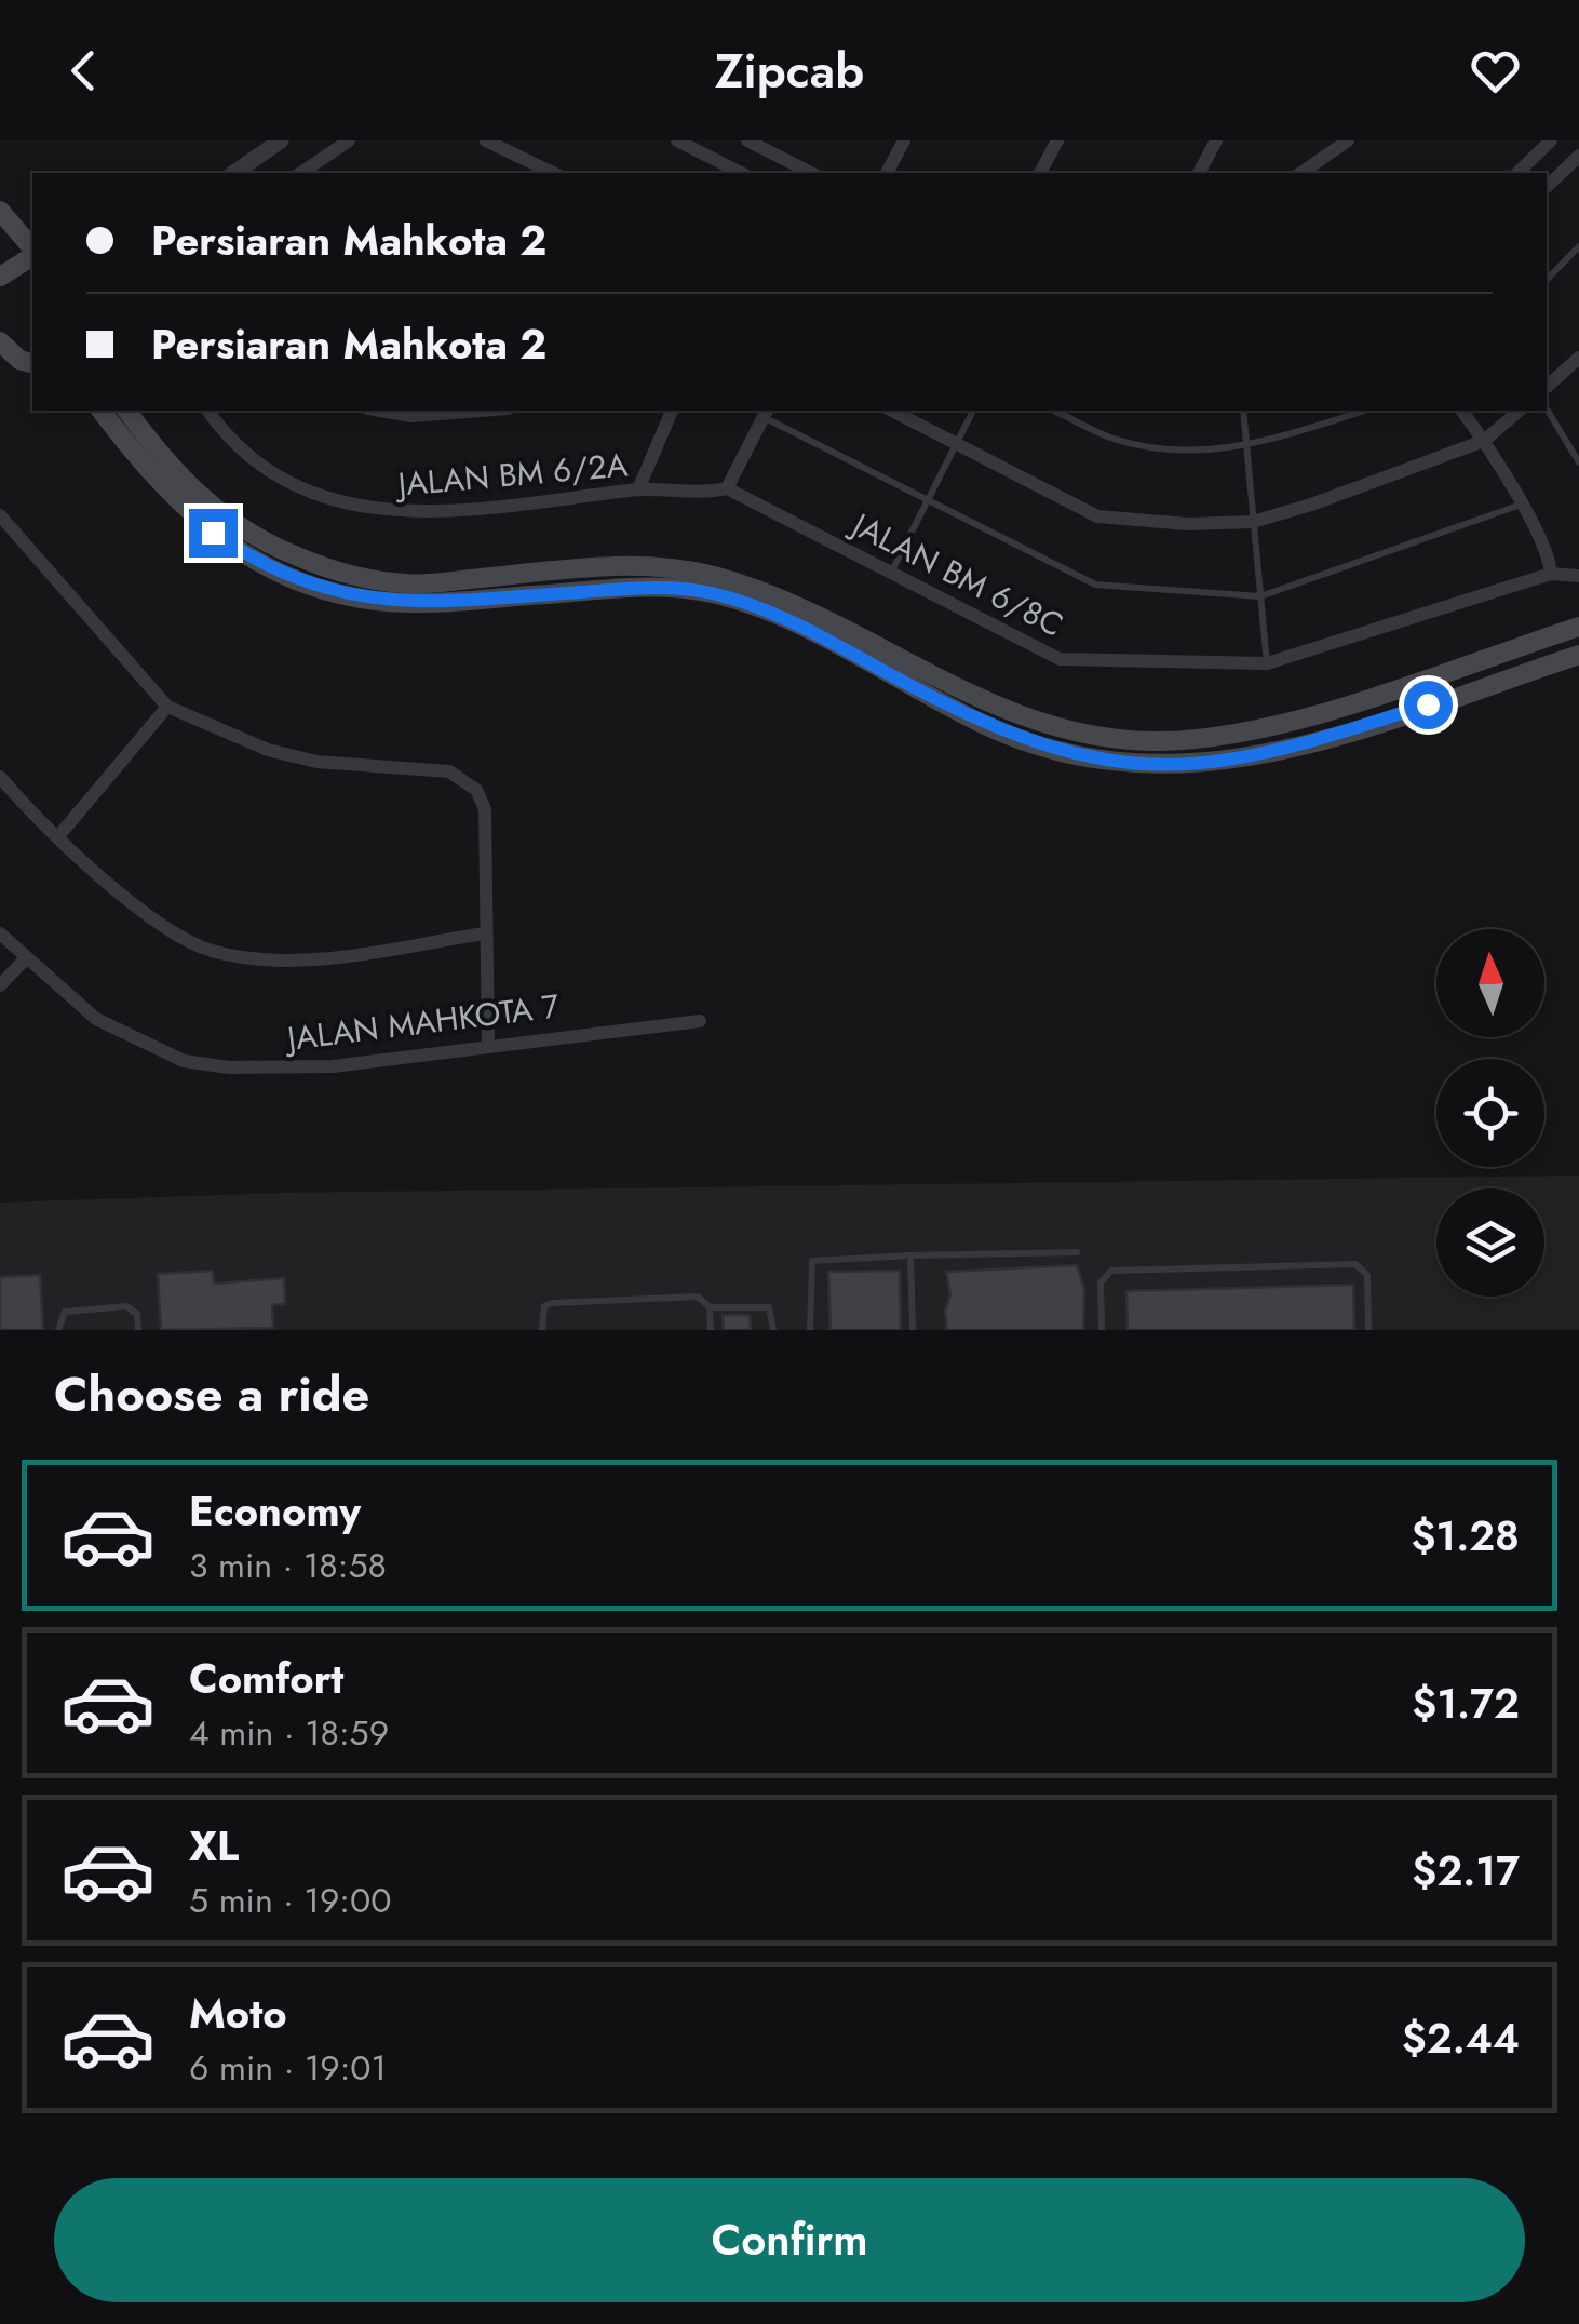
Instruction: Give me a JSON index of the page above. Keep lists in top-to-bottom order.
{
  "streets": {
    "street": ["JALAN BM 6/2A", "JALAN BM 6/8C", "JALAN MAHKOTA 7"]
  },
  "crossings": [
    ["JALAN BM 6/2A", "JALAN BM 6/8C"]
  ],
  "north": "top",
  "page": {
    "header": "Zipcab",
    "banner": ["Persiaran Mahkota 2", "Persiaran Mahkota 2"],
    "heading": "Choose a ride",
    "list": [
      {
        "name": "Economy",
        "note": "3 min · 18:58",
        "value": "$1.28"
      },
      {
        "name": "Comfort",
        "note": "4 min · 18:59",
        "value": "$1.72"
      },
      {
        "name": "XL",
        "note": "5 min · 19:00",
        "value": "$2.17"
      },
      {
        "name": "Moto",
        "note": "6 min · 19:01",
        "value": "$2.44"
      }
    ],
    "buttons": "Confirm"
  }
}
